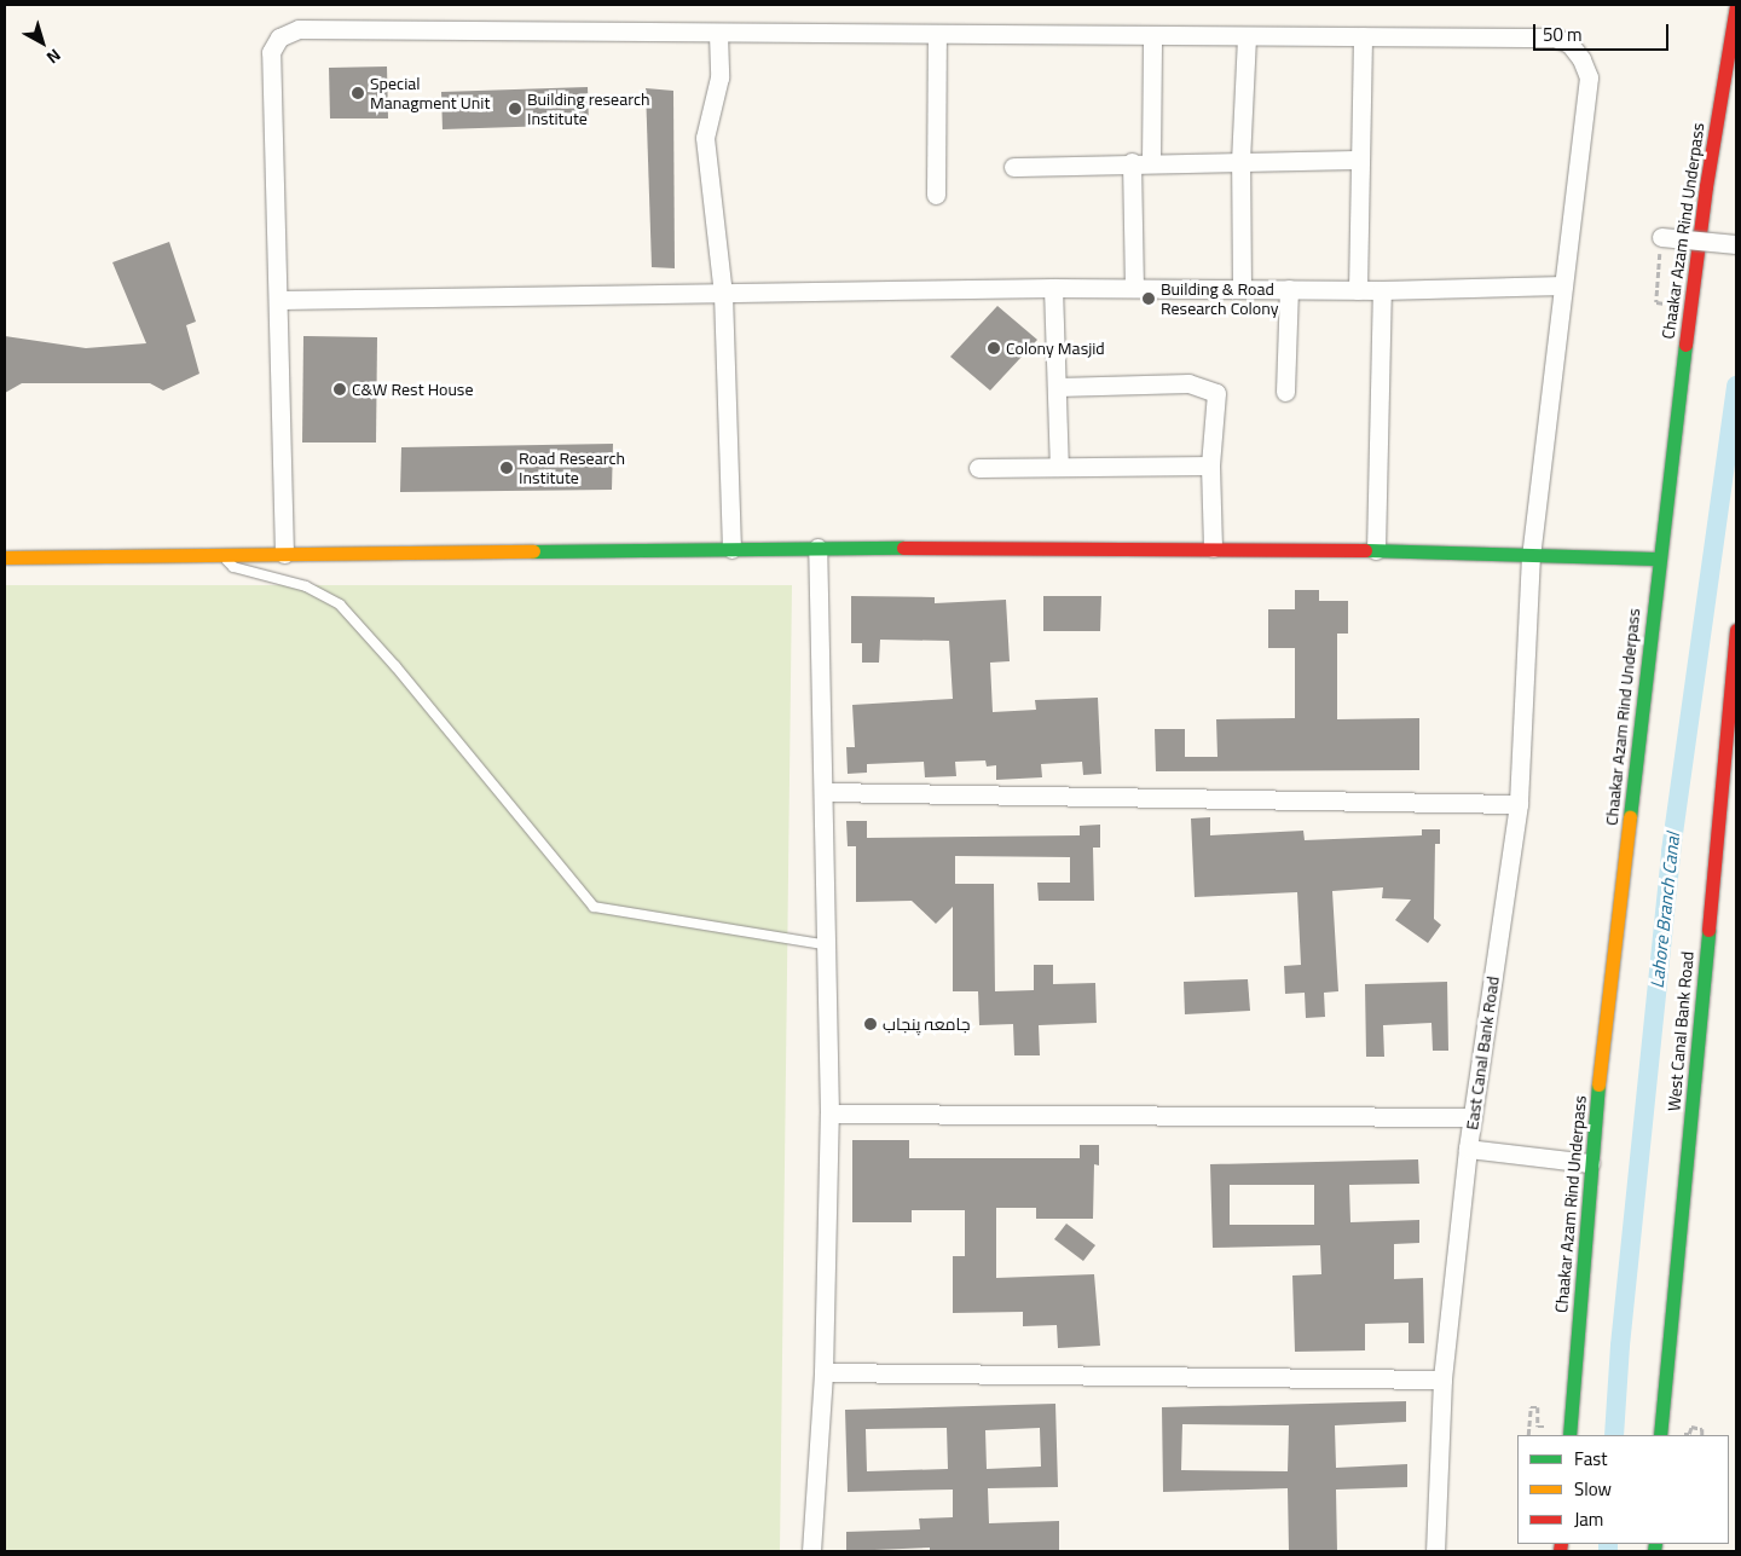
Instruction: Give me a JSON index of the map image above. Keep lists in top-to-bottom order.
{
  "streets": {
    "main road": ["Chaakar Azam Rind Underpass", "West Canal Bank Road"],
    "street": ["East Canal Bank Road"]
  },
  "water": ["Lahore Branch Canal"],
  "places": [
    "Special Managment Unit",
    "Building research Institute",
    "Building & Road Research Colony",
    "Colony Masjid",
    "C&W Rest House",
    "Road Research Institute",
    "جامعہ پنجاب"
  ],
  "legend": ["Fast", "Slow", "Jam"],
  "scale_bar": "50 m",
  "north": "bottom right"
}
